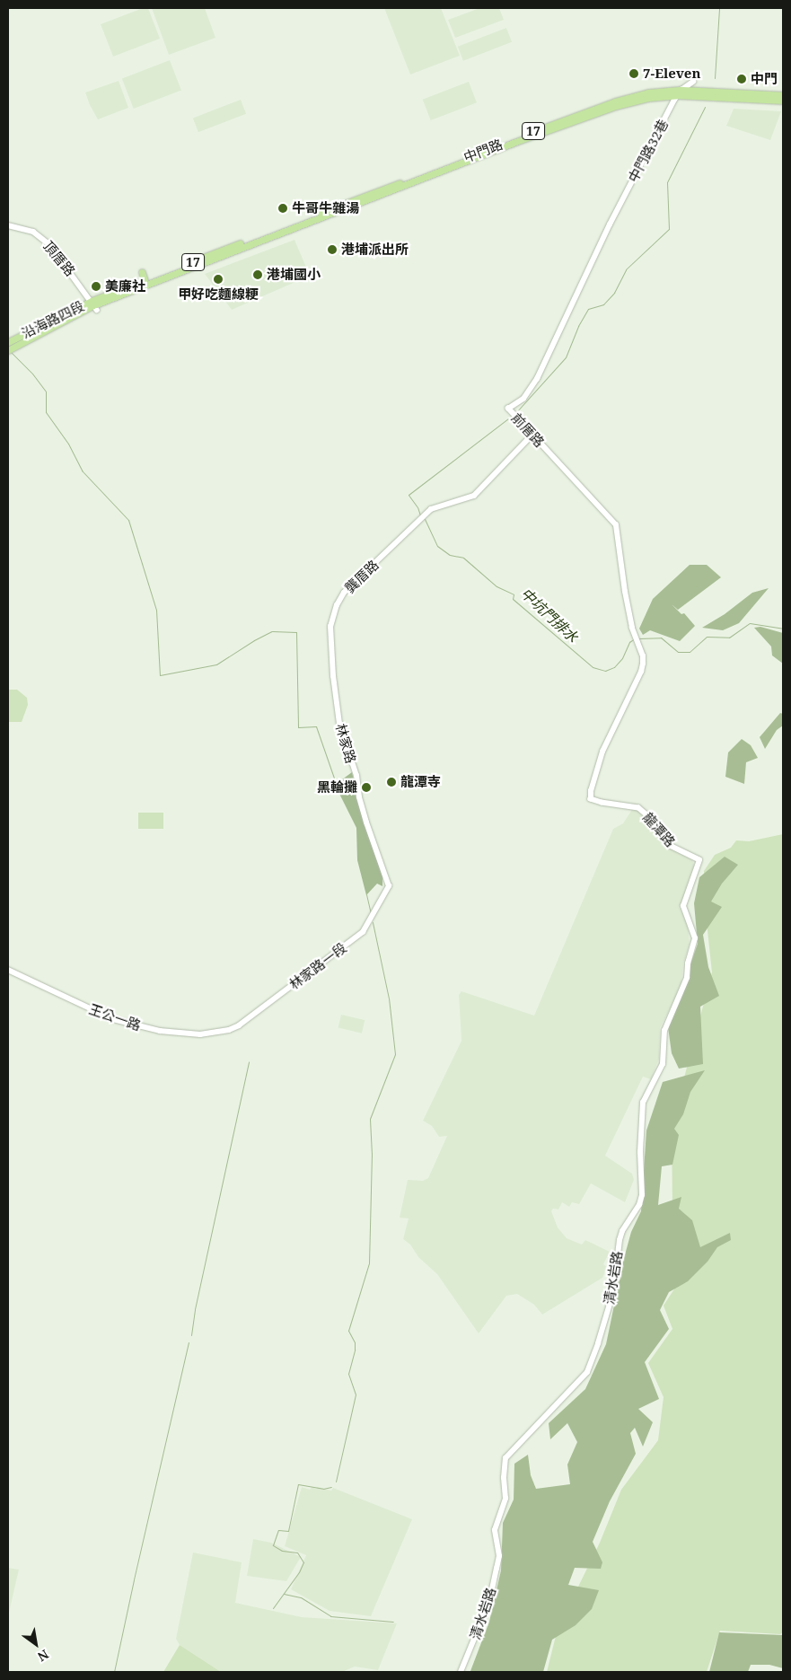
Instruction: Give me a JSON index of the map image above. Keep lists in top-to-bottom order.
{
  "streets": {
    "main road": ["17", "中門路", "沿海路四段"],
    "street": [
      "中門路32巷",
      "頂厝路",
      "前厝路",
      "龔厝路",
      "林家路",
      "龍潭路",
      "林家路一段",
      "王公一路",
      "清水岩路"
    ]
  },
  "crossings": [
    ["中門路", "中門路32巷"],
    ["中門路", "沿海路四段"],
    ["中門路32巷", "前厝路"],
    ["頂厝路", "沿海路四段"],
    ["前厝路", "龔厝路"],
    ["前厝路", "龍潭路"],
    ["龔厝路", "林家路"],
    ["林家路", "林家路一段"],
    ["龍潭路", "清水岩路"],
    ["林家路一段", "王公一路"]
  ],
  "water": ["中坑門排水"],
  "places": [
    "7-Eleven",
    "中門",
    "牛哥牛雜湯",
    "港埔派出所",
    "港埔國小",
    "甲好吃麵線粳",
    "美廉社",
    "龍潭寺",
    "黑輪攤"
  ],
  "north": "bottom right"
}
